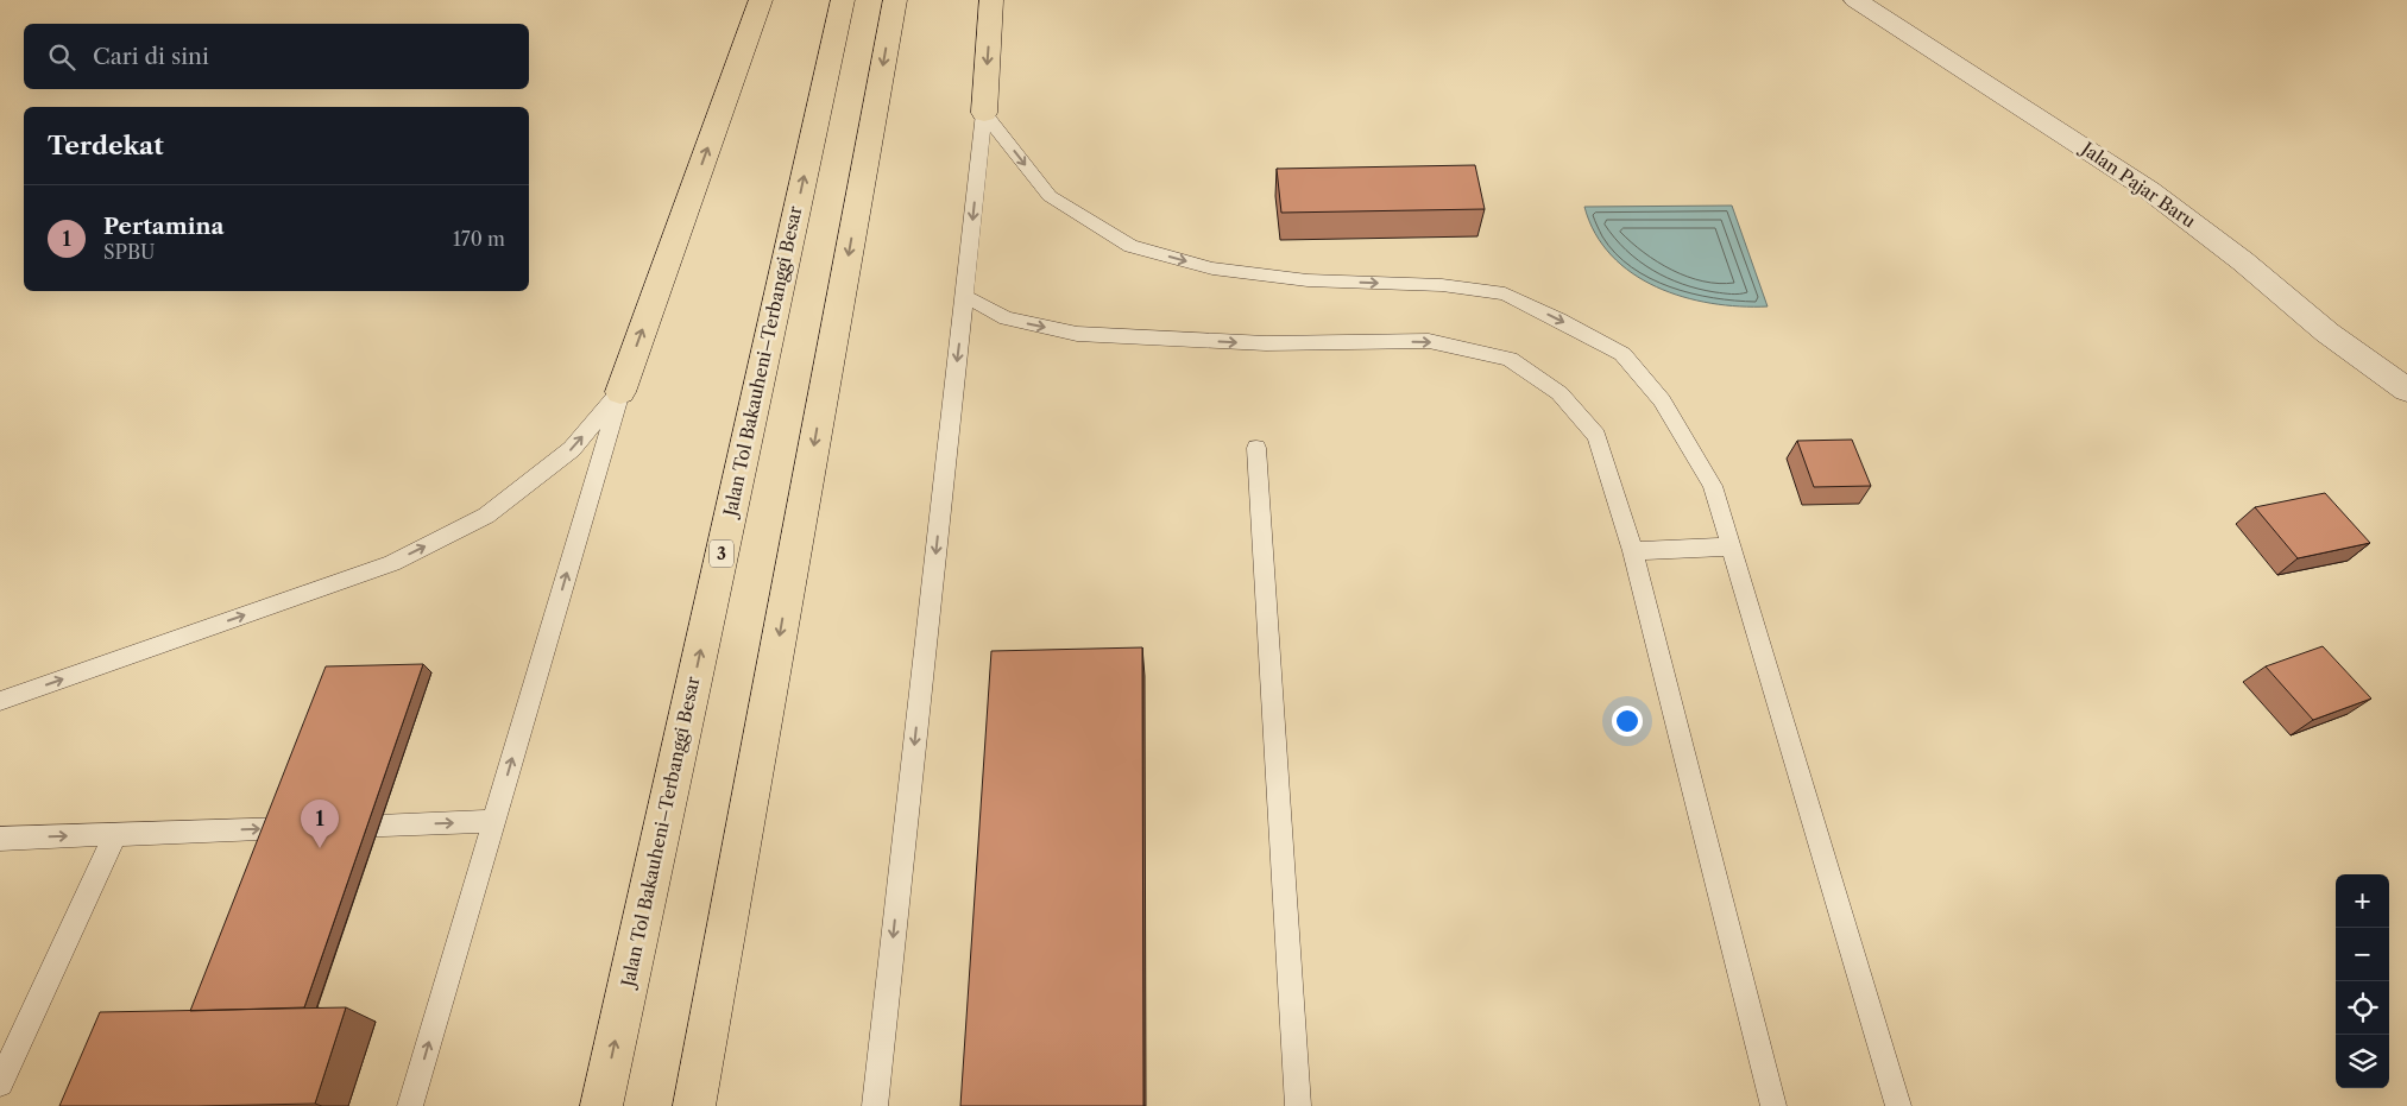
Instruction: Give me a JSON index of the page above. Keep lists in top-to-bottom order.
{
  "streets": {
    "highway": ["Jalan Tol Bakauheni–Terbanggi Besar", "3"],
    "street": ["Jalan Pajar Baru"]
  },
  "page": {
    "search": "Cari di sini",
    "heading": "Terdekat",
    "list": [
      {
        "mark": "1",
        "name": "Pertamina",
        "note": "SPBU",
        "value": "170 m"
      }
    ],
    "pins": "1",
    "map_buttons": ["+", "−"]
  }
}
